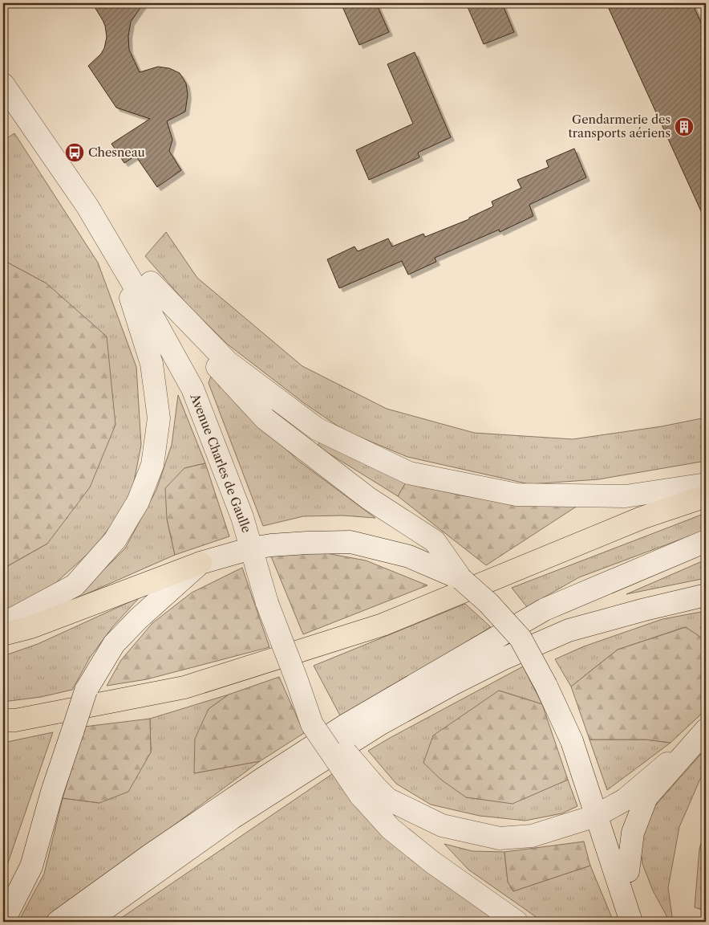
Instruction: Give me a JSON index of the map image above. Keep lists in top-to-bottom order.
{
  "streets": {
    "street": ["Avenue Charles de Gaulle"]
  },
  "places": {
    "building": ["Gendarmerie des transports aériens"],
    "bus stop": ["Chesneau"]
  }
}
